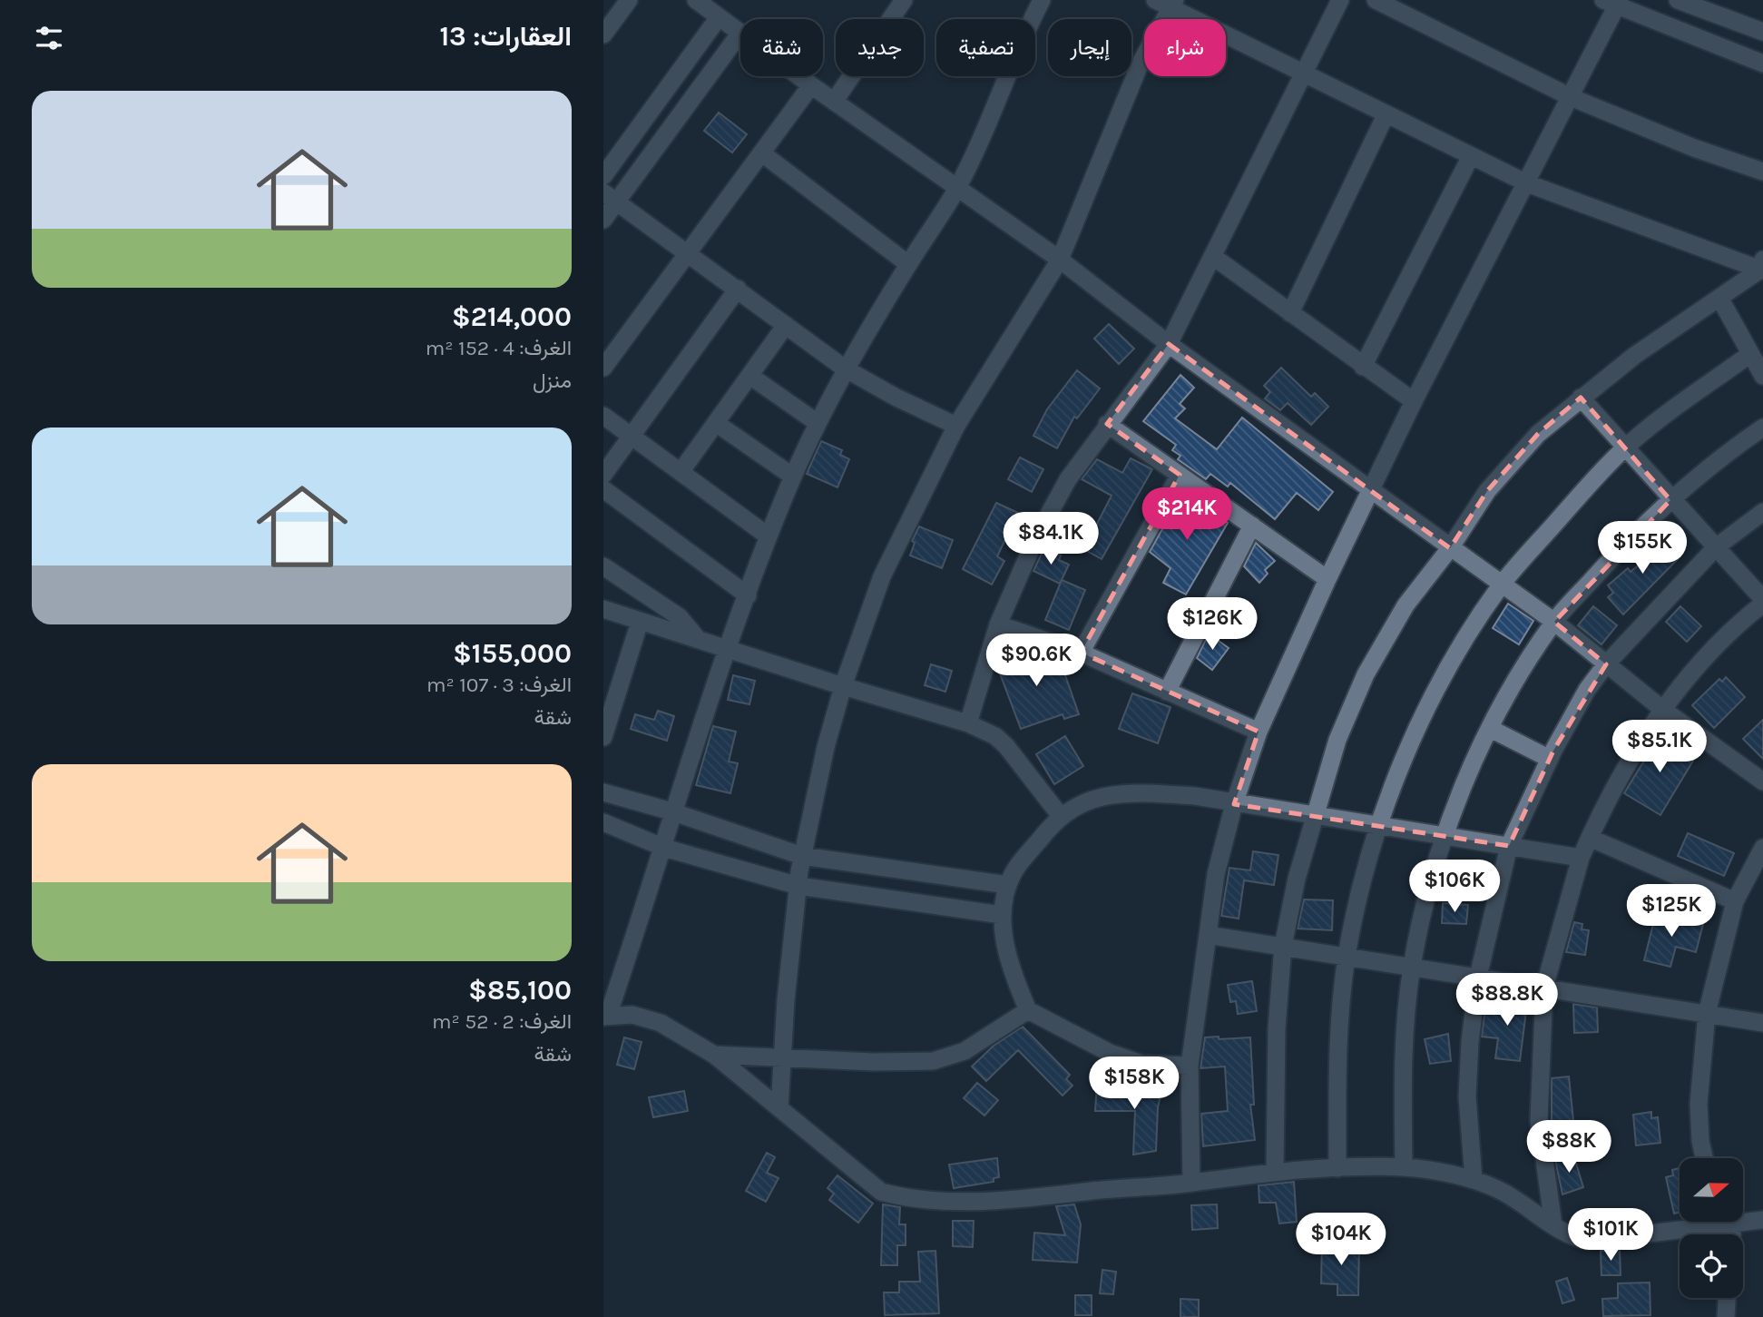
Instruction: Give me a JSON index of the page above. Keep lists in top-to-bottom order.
{
  "north": "right",
  "page": {
    "heading": "العقارات: 13",
    "chip": [
      "شراء",
      "إيجار",
      "تصفية",
      "جديد",
      "شقة"
    ],
    "list": [
      {
        "name": "$214,000",
        "note": "الغرف: 4 · 152 m² · منزل"
      },
      {
        "name": "$155,000",
        "note": "الغرف: 3 · 107 m² · شقة"
      },
      {
        "name": "$85,100",
        "note": "الغرف: 2 · 52 m² · شقة"
      }
    ],
    "price": [
      "$214K",
      "$84.1K",
      "$155K",
      "$126K",
      "$90.6K",
      "$85.1K",
      "$106K",
      "$125K",
      "$88.8K",
      "$158K",
      "$88K",
      "$101K",
      "$104K"
    ]
  }
}
